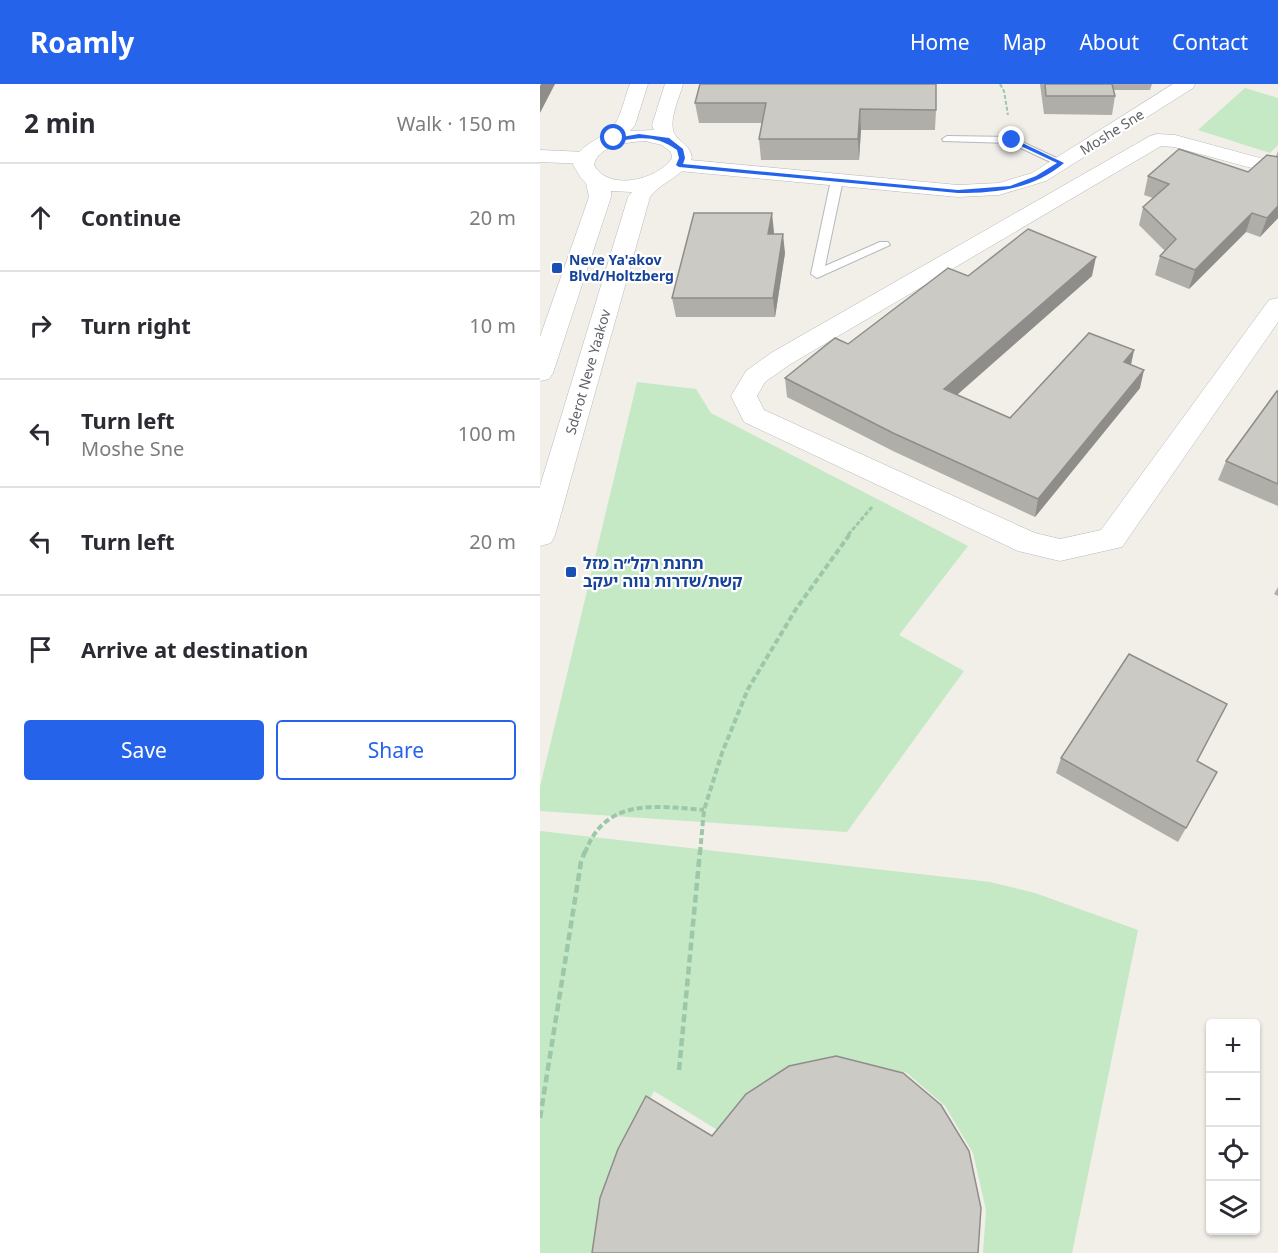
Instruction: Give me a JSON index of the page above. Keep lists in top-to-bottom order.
{
  "streets": {
    "street": ["Moshe Sne", "Sderot Neve Yaakov"]
  },
  "places": {
    "transit": ["Neve Ya'akov Blvd/Holtzberg", "תחנת רקל״ה מזל קשת/שדרות נווה יעקב"]
  },
  "page": {
    "header": "Roamly",
    "nav": [
      "Home",
      "Map",
      "About",
      "Contact"
    ],
    "heading": ["2 min", "Walk · 150 m"],
    "list": [
      ["Continue", "20 m"],
      ["Turn right", "10 m"],
      ["Turn left", "Moshe Sne", "100 m"],
      ["Turn left", "20 m"],
      "Arrive at destination"
    ],
    "buttons": ["Save", "Share"],
    "map_buttons": ["+", "−"]
  }
}
